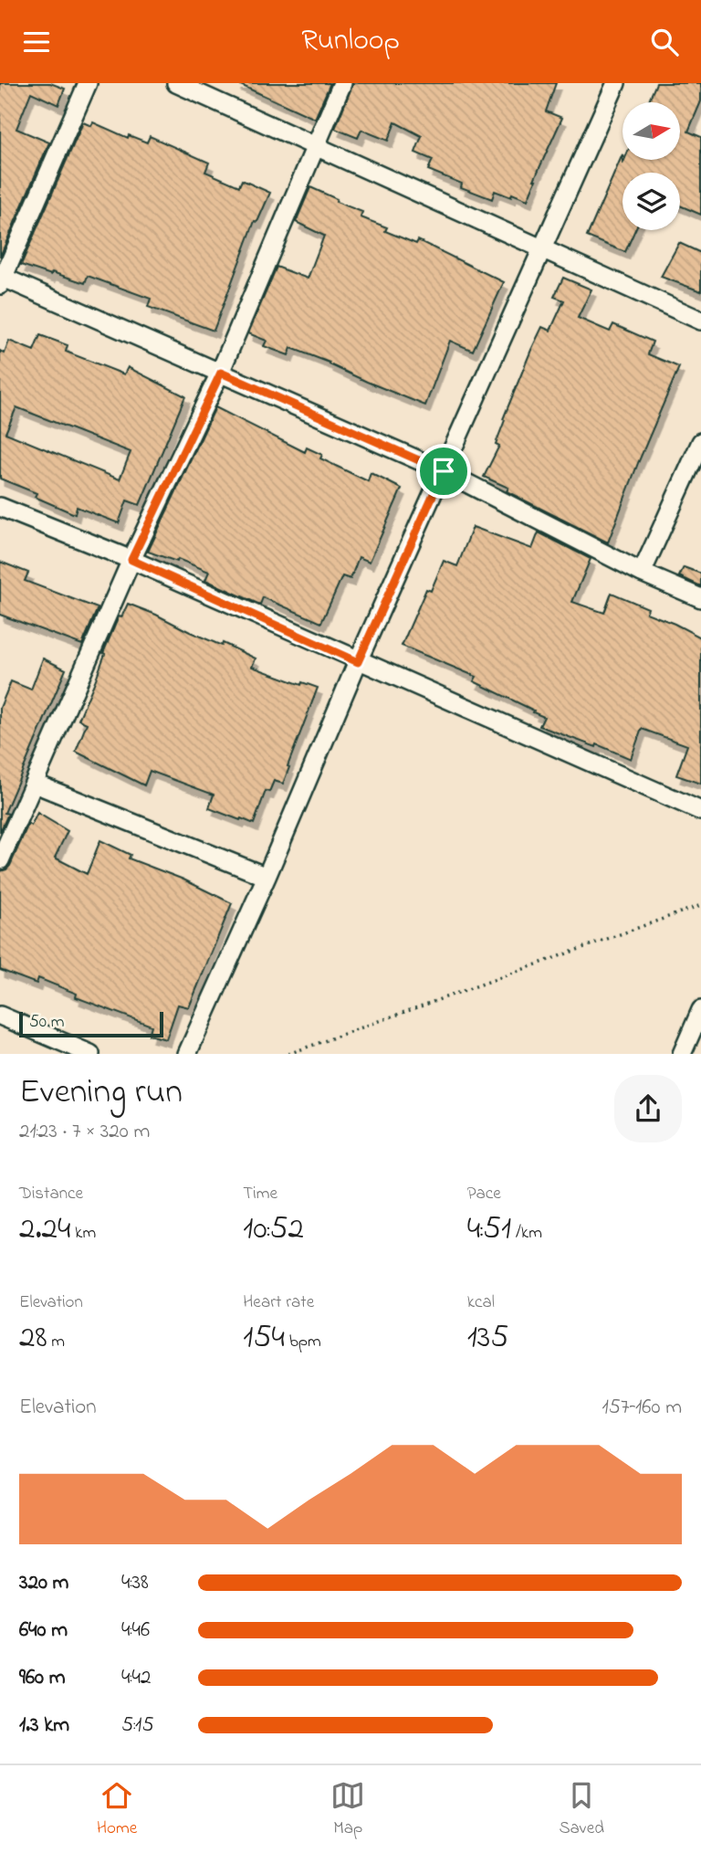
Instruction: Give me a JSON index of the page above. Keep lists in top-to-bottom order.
{
  "scale_bar": "50 m",
  "north": "right",
  "page": {
    "header": "Runloop",
    "scale": "50 m",
    "heading": ["Evening run", "21:23 · 7 × 320 m"],
    "stats": [
      ["Distance", "2.24 km"],
      ["Time", "10:52"],
      ["Pace", "4:51 /km"],
      ["Elevation", "28 m"],
      ["Heart rate", "154 bpm"],
      ["kcal", "135"]
    ],
    "chart": ["Elevation", "157–160 m"],
    "list": [
      {
        "name": "320 m",
        "note": "4:38"
      },
      {
        "name": "640 m",
        "note": "4:46"
      },
      {
        "name": "960 m",
        "note": "4:42"
      },
      {
        "name": "1.3 km",
        "note": "5:15"
      }
    ],
    "tabs": ["Home", "Map", "Saved"]
  }
}
